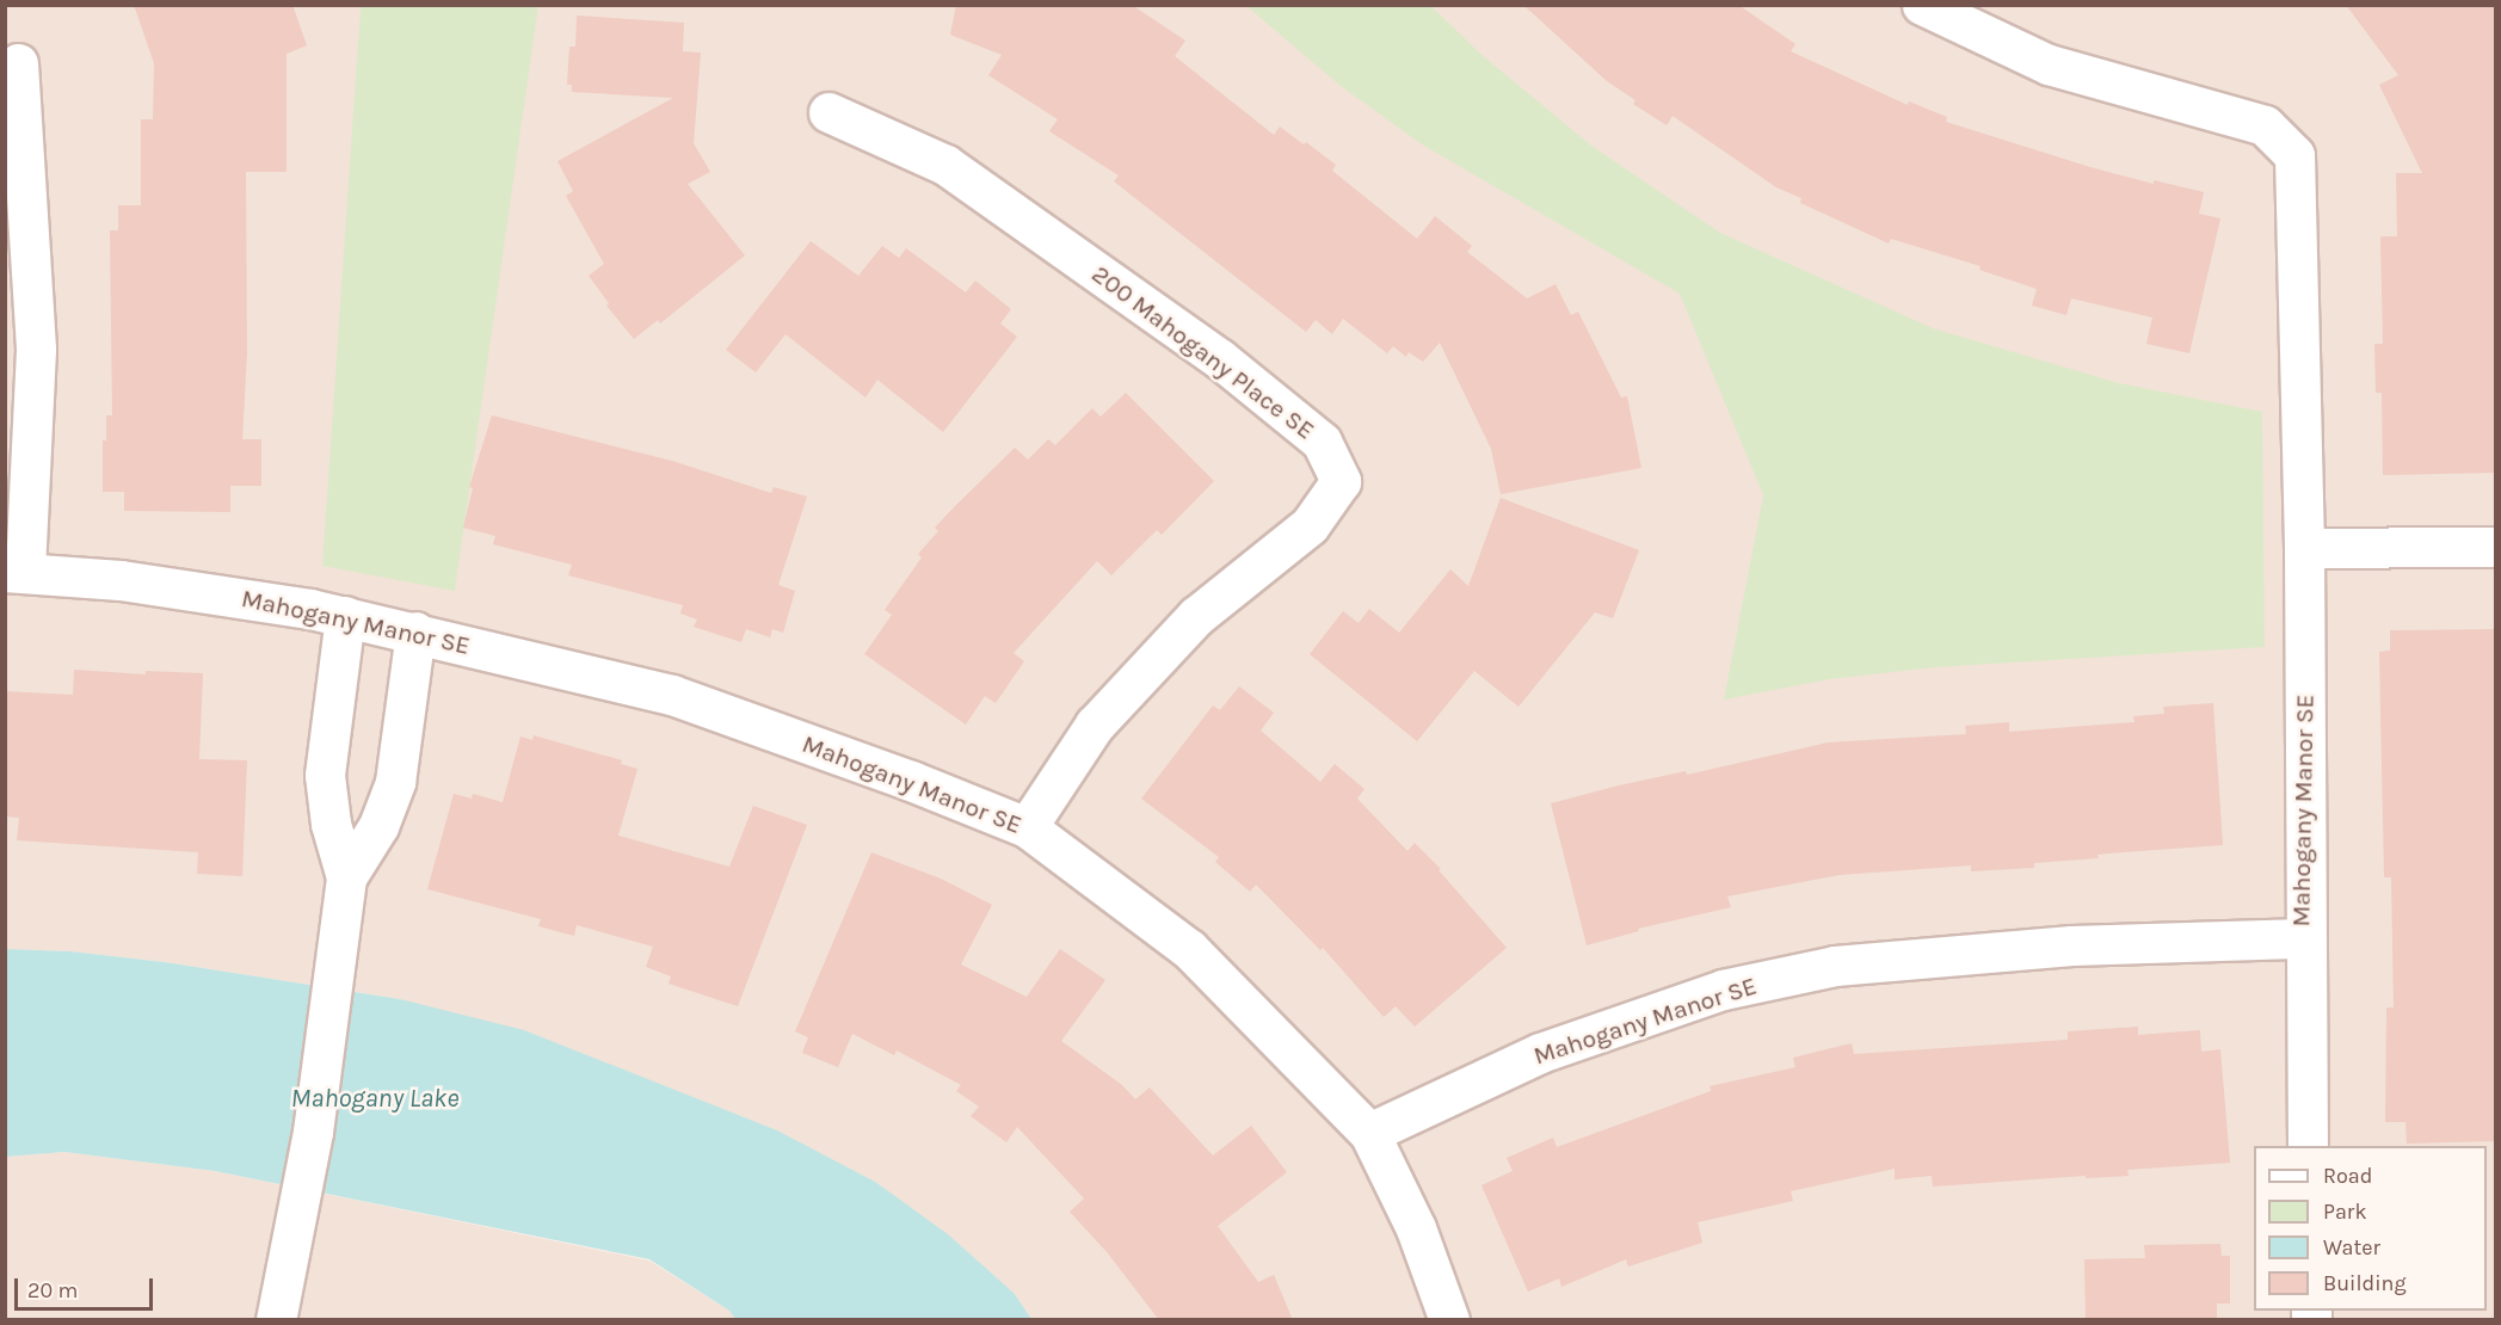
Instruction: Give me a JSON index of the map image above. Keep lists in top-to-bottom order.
{
  "streets": {
    "street": ["200 Mahogany Place SE", "Mahogany Manor SE"]
  },
  "crossings": [
    ["200 Mahogany Place SE", "Mahogany Manor SE"]
  ],
  "water": ["Mahogany Lake"],
  "legend": [
    "Road",
    "Park",
    "Water",
    "Building"
  ],
  "scale_bar": "20 m"
}
